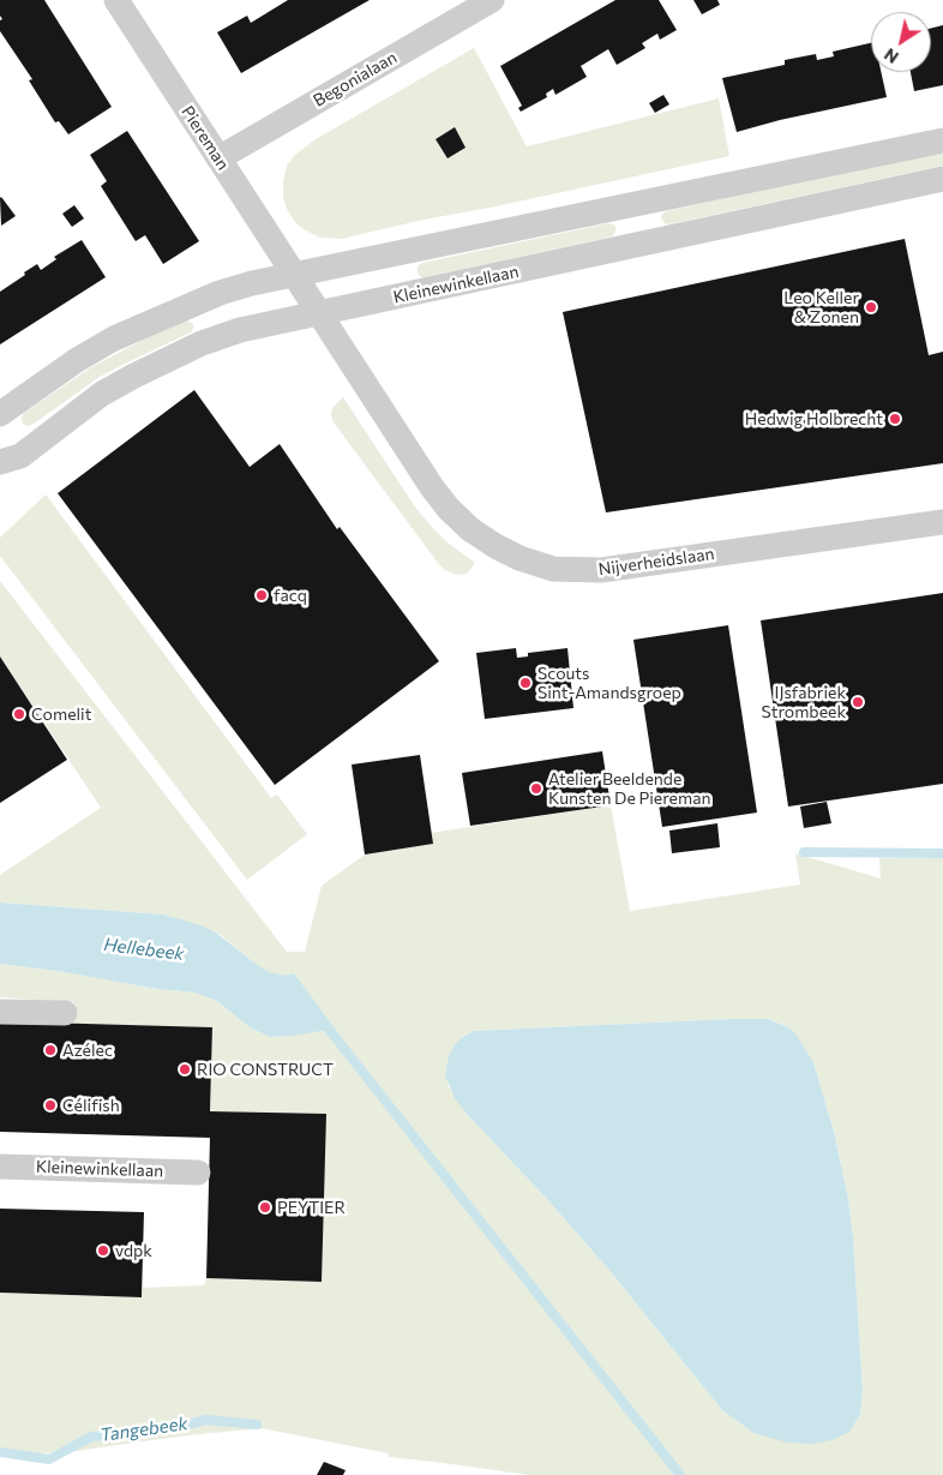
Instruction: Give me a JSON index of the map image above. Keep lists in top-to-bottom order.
{
  "streets": {
    "street": [
      "Begonialaan",
      "Piereman",
      "Kleinewinkellaan",
      "Nijverheidslaan"
    ]
  },
  "crossings": [
    ["Begonialaan", "Piereman"],
    ["Piereman", "Nijverheidslaan"],
    ["Kleinewinkellaan", "Nijverheidslaan"]
  ],
  "water": ["Hellebeek", "Tangebeek"],
  "places": [
    "Leo Keller & Zonen",
    "Hedwig Holbrecht",
    "facq",
    "Scouts Sint-Amandsgroep",
    "IJsfabriek Strombeek",
    "Comelit",
    "Atelier Beeldende Kunsten De Piereman",
    "Azélec",
    "RIO CONSTRUCT",
    "Célifish",
    "PEYTIER",
    "vdpk"
  ],
  "north": "bottom left"
}
